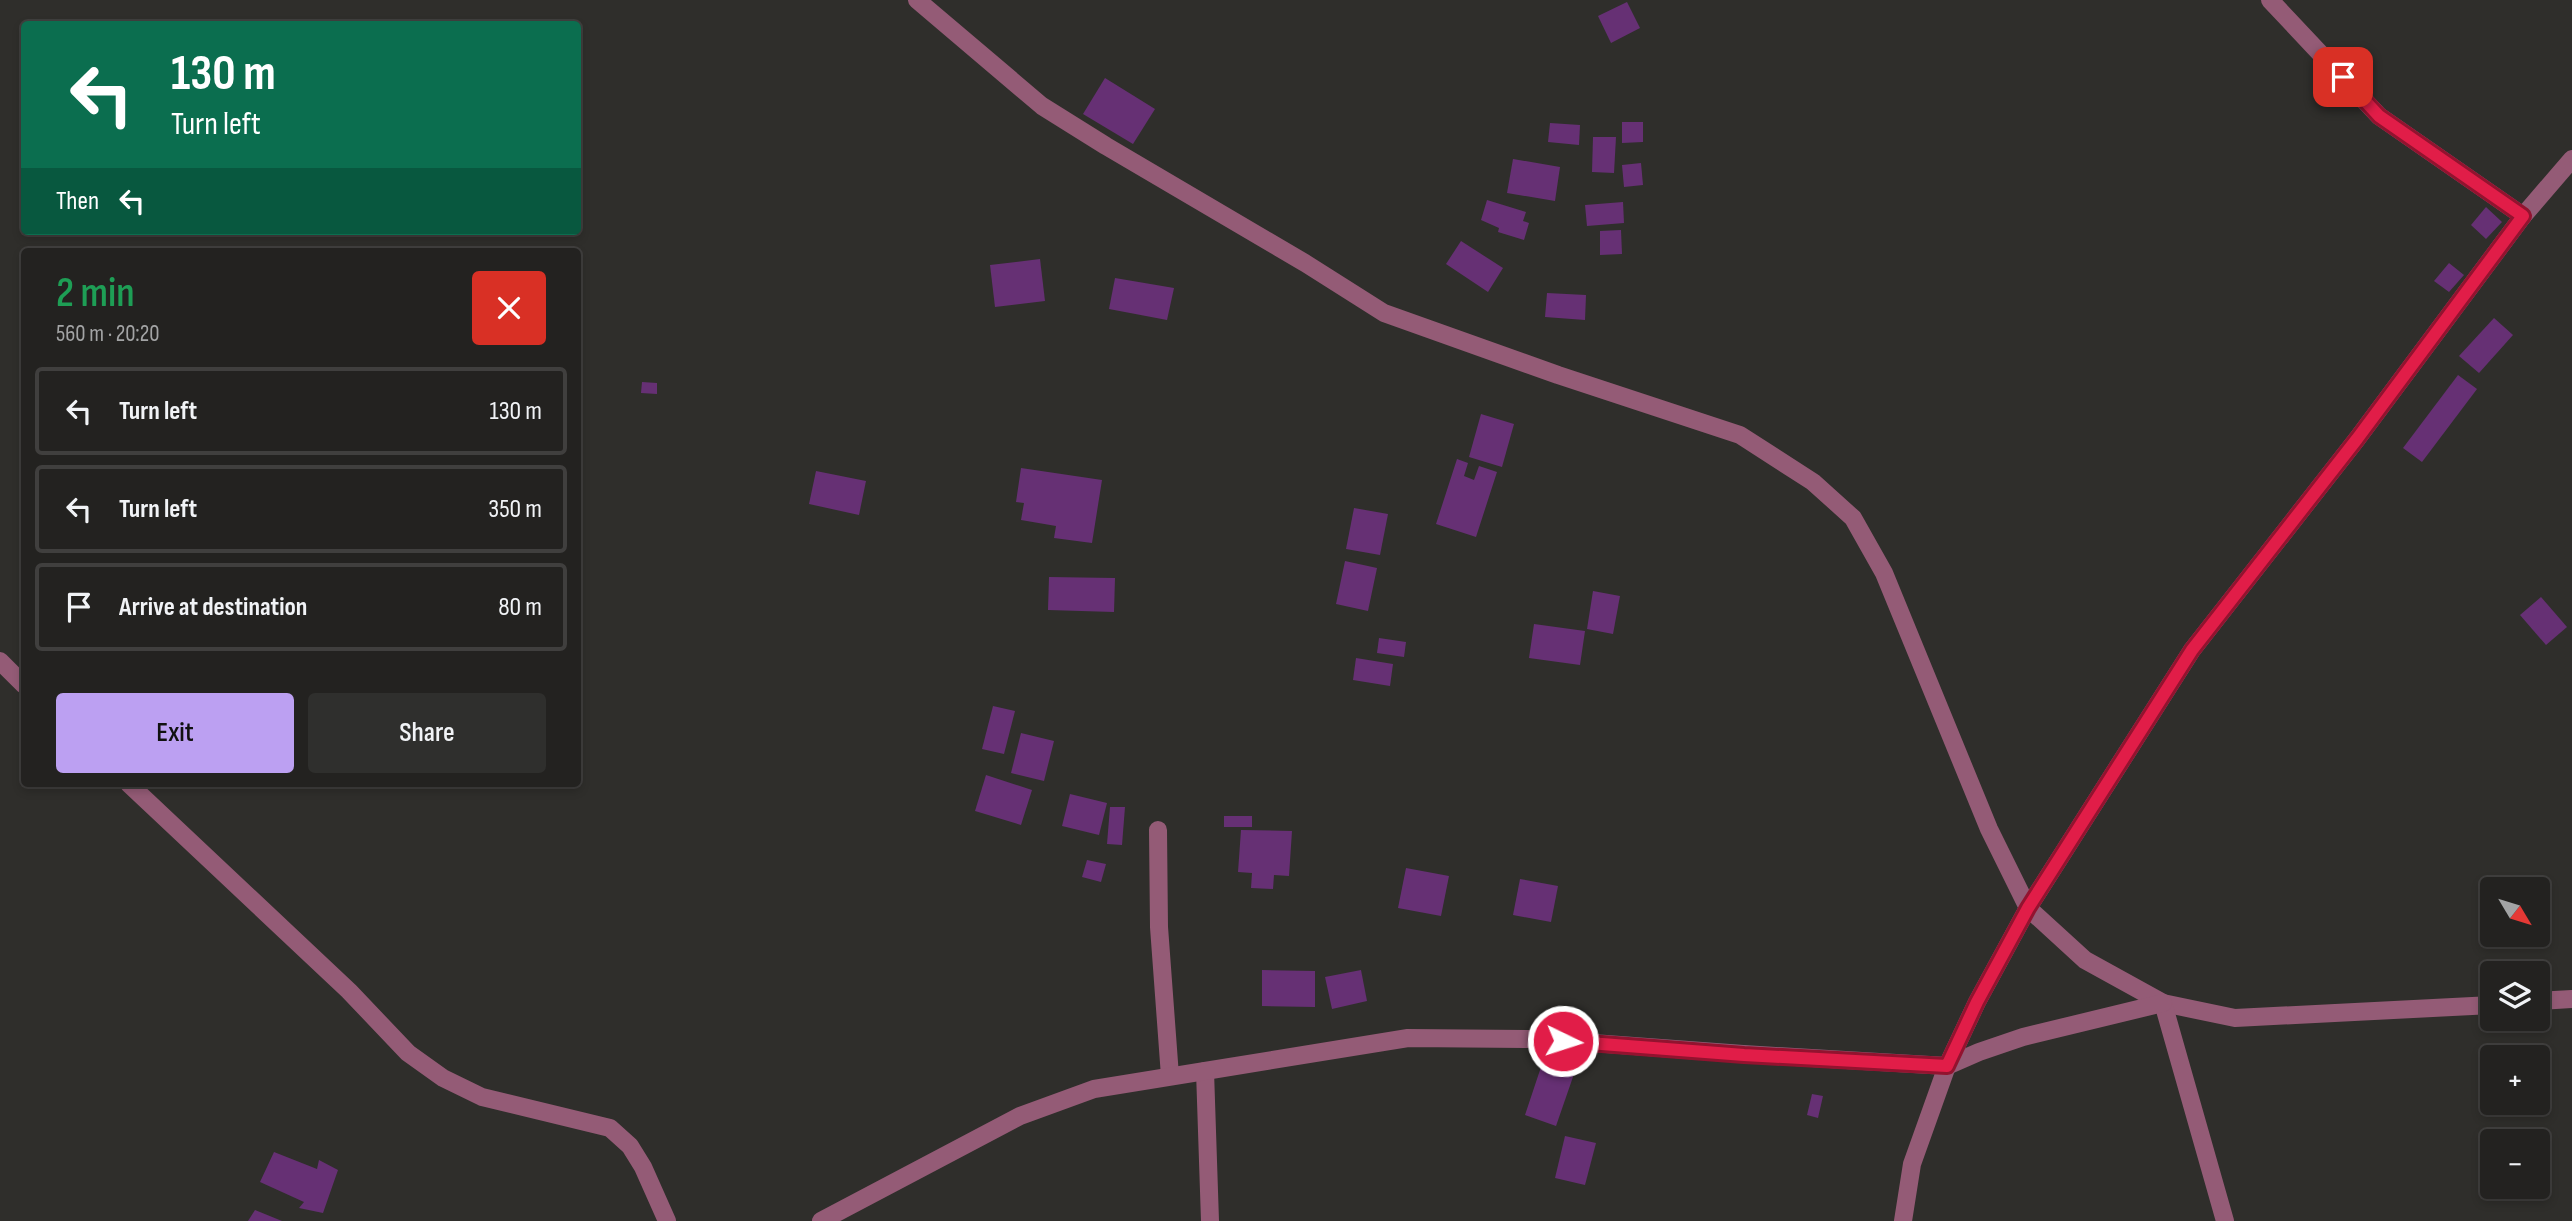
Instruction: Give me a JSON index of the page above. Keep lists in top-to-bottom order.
{
  "north": "bottom right",
  "page": {
    "turn": ["130 m", "Turn left"],
    "then": "Then",
    "heading": ["2 min", "560 m · 20:20"],
    "list": [
      {
        "name": "Turn left",
        "value": "130 m"
      },
      {
        "name": "Turn left",
        "value": "350 m"
      },
      {
        "name": "Arrive at destination",
        "value": "80 m"
      }
    ],
    "buttons": ["Exit", "Share"],
    "map_buttons": ["+", "−"]
  }
}
